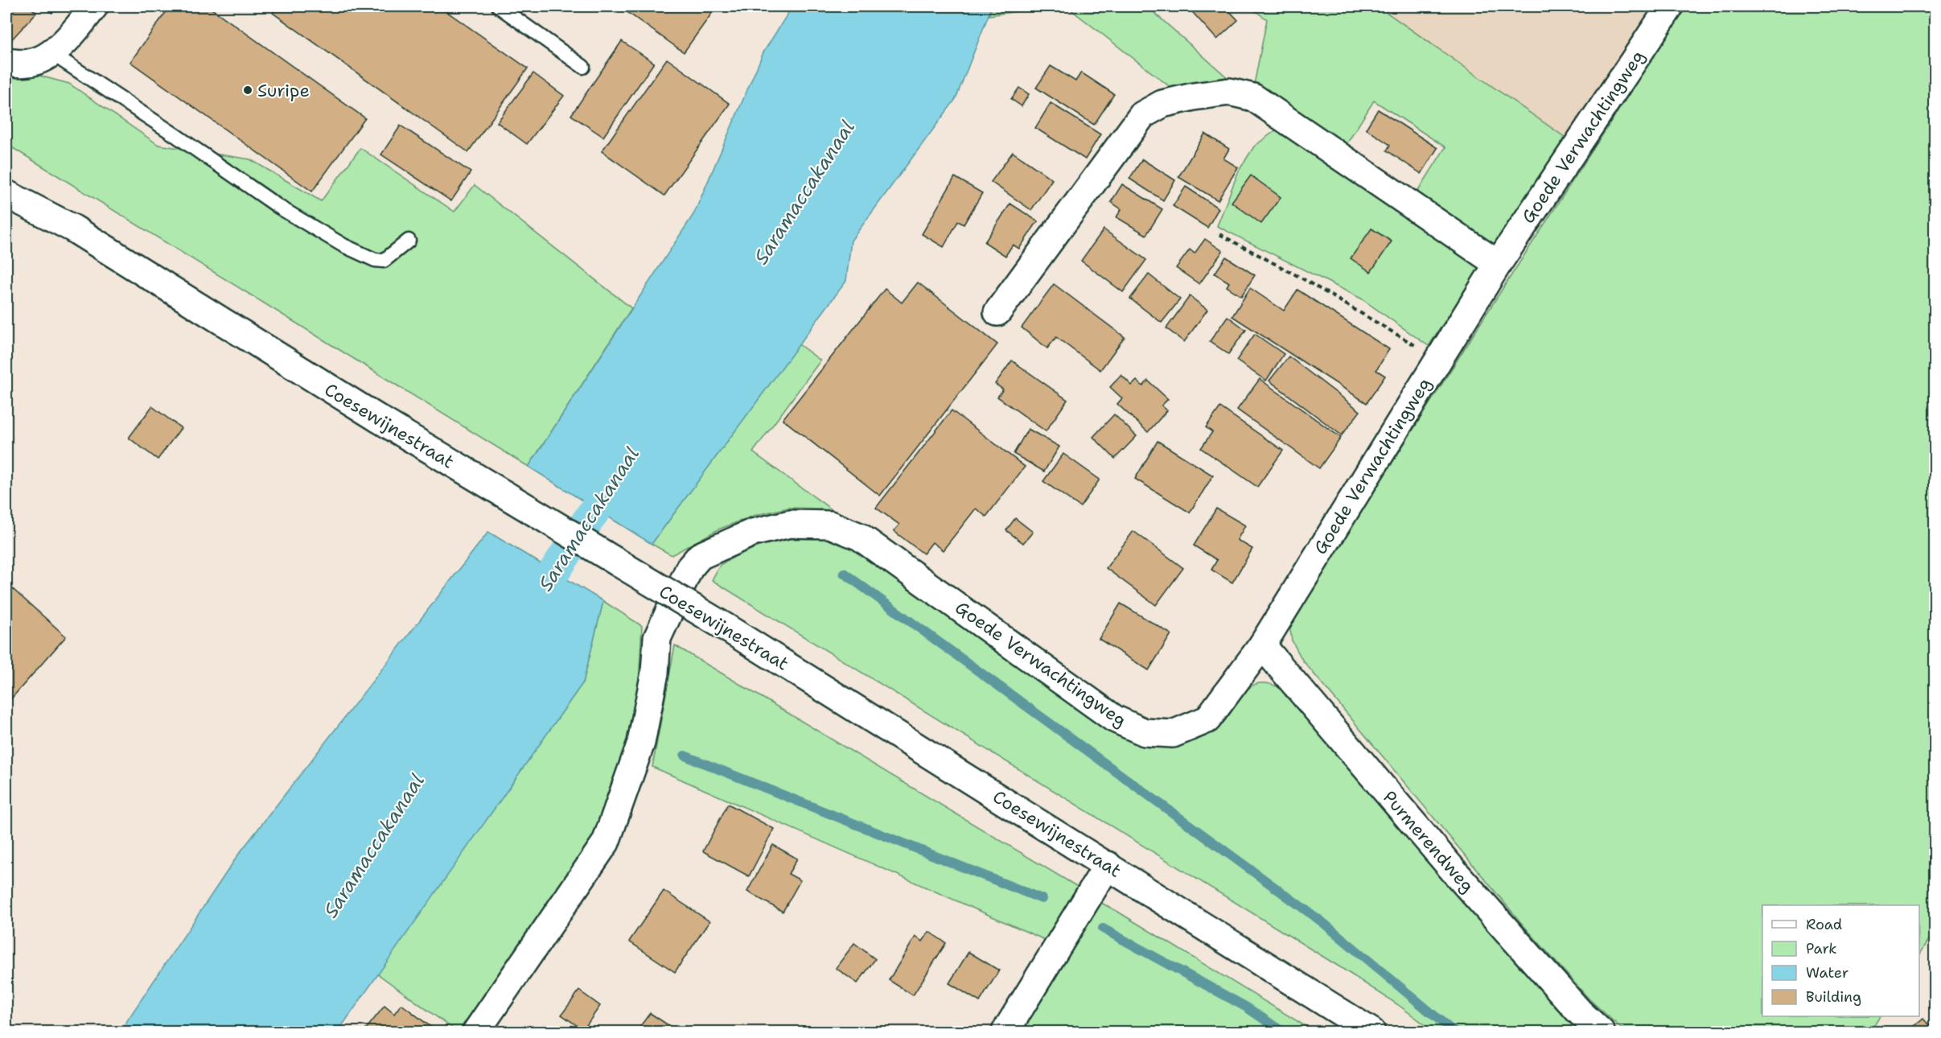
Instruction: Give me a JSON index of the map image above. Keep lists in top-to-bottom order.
{
  "streets": {
    "street": ["Goede Verwachtingweg", "Coesewijnestraat", "Purmerendweg"]
  },
  "crossings": [
    ["Goede Verwachtingweg", "Purmerendweg"]
  ],
  "water": ["Saramaccakanaal"],
  "places": ["Suripe"],
  "legend": [
    "Road",
    "Park",
    "Water",
    "Building"
  ]
}
